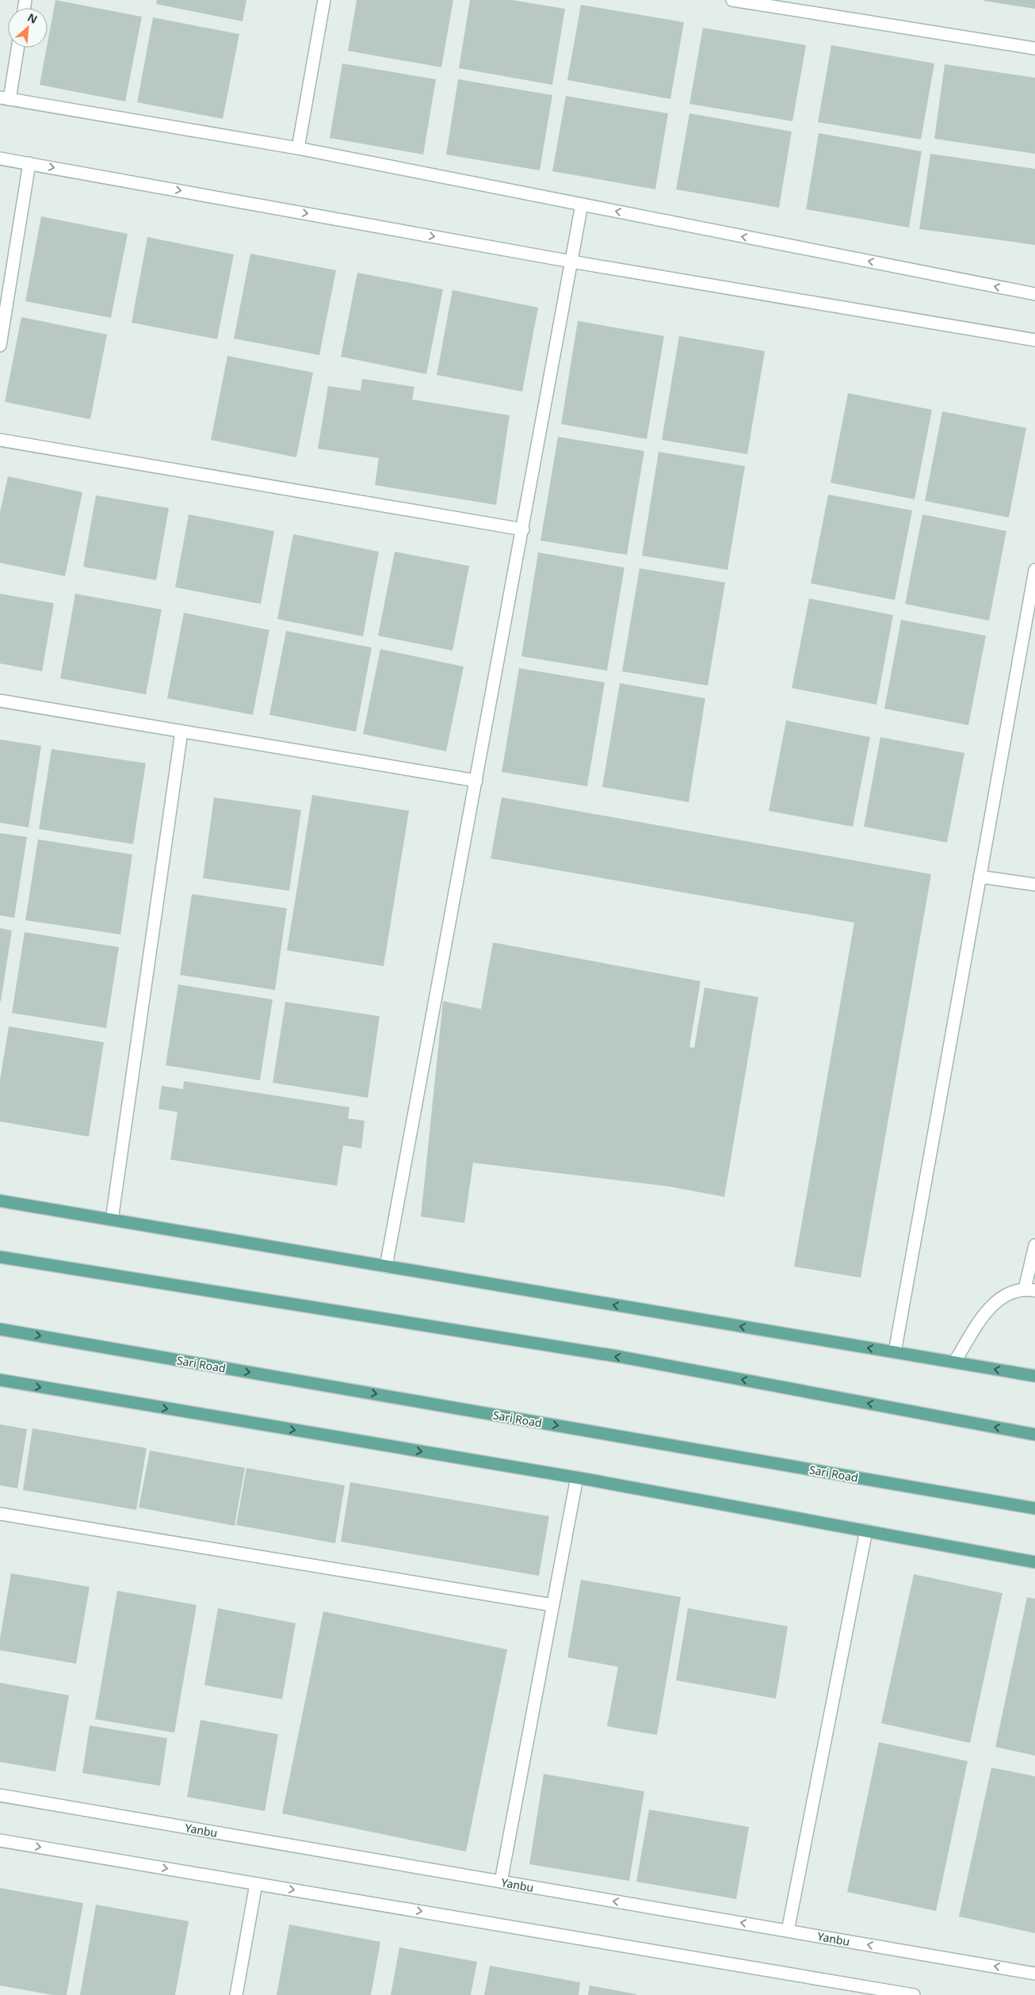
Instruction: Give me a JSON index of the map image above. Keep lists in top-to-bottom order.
{
  "streets": {
    "main road": ["Sari Road"],
    "street": ["Yanbu"]
  },
  "north": "top right"
}
